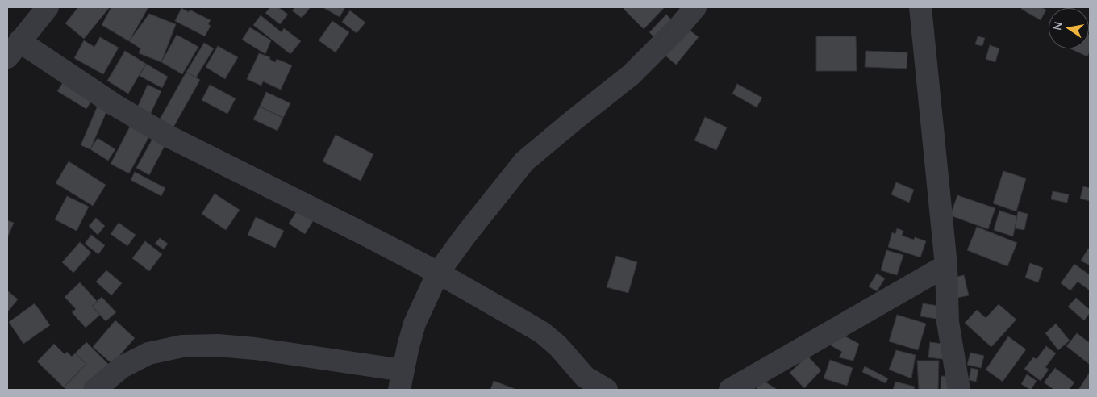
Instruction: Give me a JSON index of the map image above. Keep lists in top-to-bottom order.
{
  "north": "left"
}
